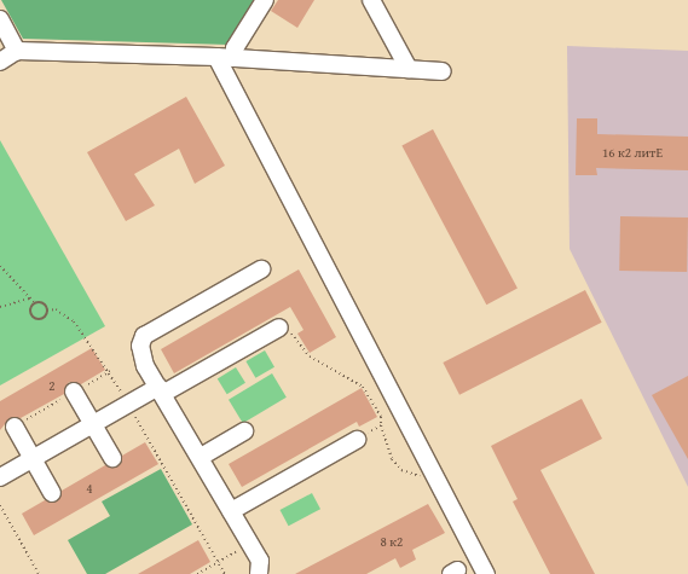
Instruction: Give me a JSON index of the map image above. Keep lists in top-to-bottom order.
{
  "house_numbers": [
    "16 к2 литЕ",
    "2",
    "4",
    "8 к2"
  ]
}
